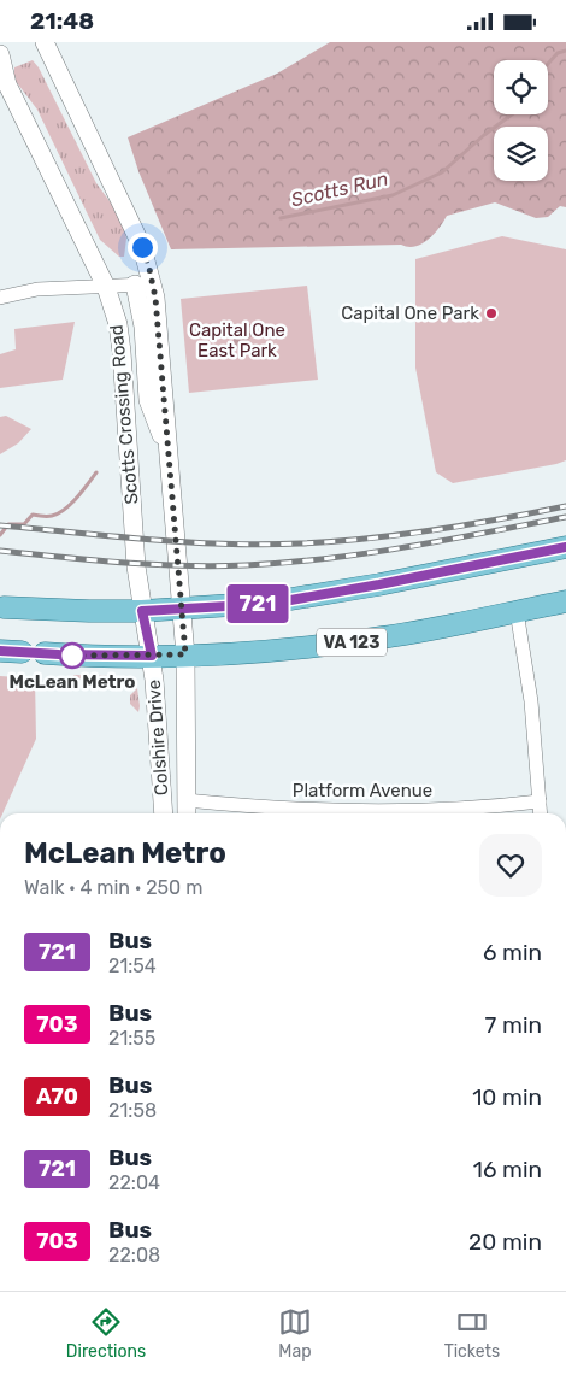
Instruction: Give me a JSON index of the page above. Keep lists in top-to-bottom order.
{
  "streets": {
    "main road": ["Scotts Crossing Road", "VA 123", "Colshire Drive"],
    "street": ["Platform Avenue"]
  },
  "crossings": [
    ["Scotts Crossing Road", "VA 123"],
    ["Scotts Crossing Road", "Colshire Drive"],
    ["VA 123", "Colshire Drive"],
    ["Colshire Drive", "Platform Avenue"]
  ],
  "water": ["Scotts Run"],
  "parks": ["Capital One East Park"],
  "places": ["Capital One Park", "McLean Metro"],
  "lines": ["bus line 721"],
  "page": {
    "status": "21:48",
    "on_map": "721",
    "heading": ["McLean Metro", "Walk · 4 min · 250 m"],
    "list": [
      {
        "mark": "721",
        "name": "Bus",
        "note": "21:54",
        "value": "6 min"
      },
      {
        "mark": "703",
        "name": "Bus",
        "note": "21:55",
        "value": "7 min"
      },
      {
        "mark": "A70",
        "name": "Bus",
        "note": "21:58",
        "value": "10 min"
      },
      {
        "mark": "721",
        "name": "Bus",
        "note": "22:04",
        "value": "16 min"
      },
      {
        "mark": "703",
        "name": "Bus",
        "note": "22:08",
        "value": "20 min"
      }
    ],
    "tabs": ["Directions", "Map", "Tickets"]
  }
}
